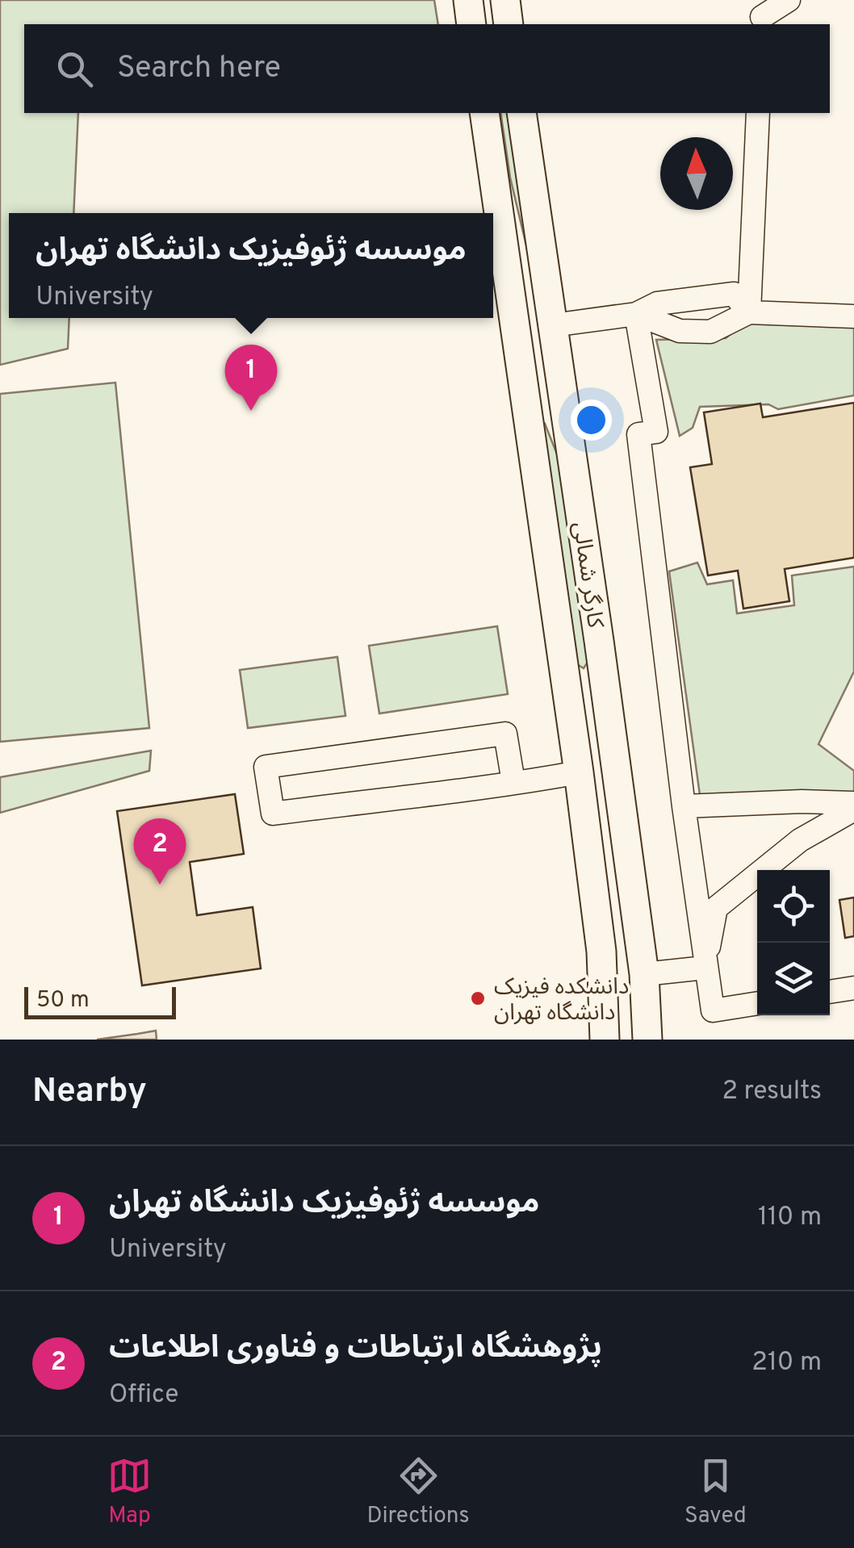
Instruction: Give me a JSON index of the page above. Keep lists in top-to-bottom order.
{
  "streets": {
    "main road": ["کارگر شمالی"]
  },
  "places": ["دانشکده فیزیک دانشگاه تهران"],
  "scale_bar": "50 m",
  "north": "top",
  "page": {
    "search": "Search here",
    "popup": ["موسسه ژئوفیزیک دانشگاه تهران", "University"],
    "pins": ["1", "2"],
    "scale": "50 m",
    "heading": ["Nearby", "2 results"],
    "list": [
      {
        "mark": "1",
        "name": "موسسه ژئوفیزیک دانشگاه تهران",
        "note": "University",
        "value": "110 m"
      },
      {
        "mark": "2",
        "name": "پژوهشگاه ارتباطات و فناوری اطلاعات",
        "note": "Office",
        "value": "210 m"
      }
    ],
    "nav": ["Map", "Directions", "Saved"]
  }
}
